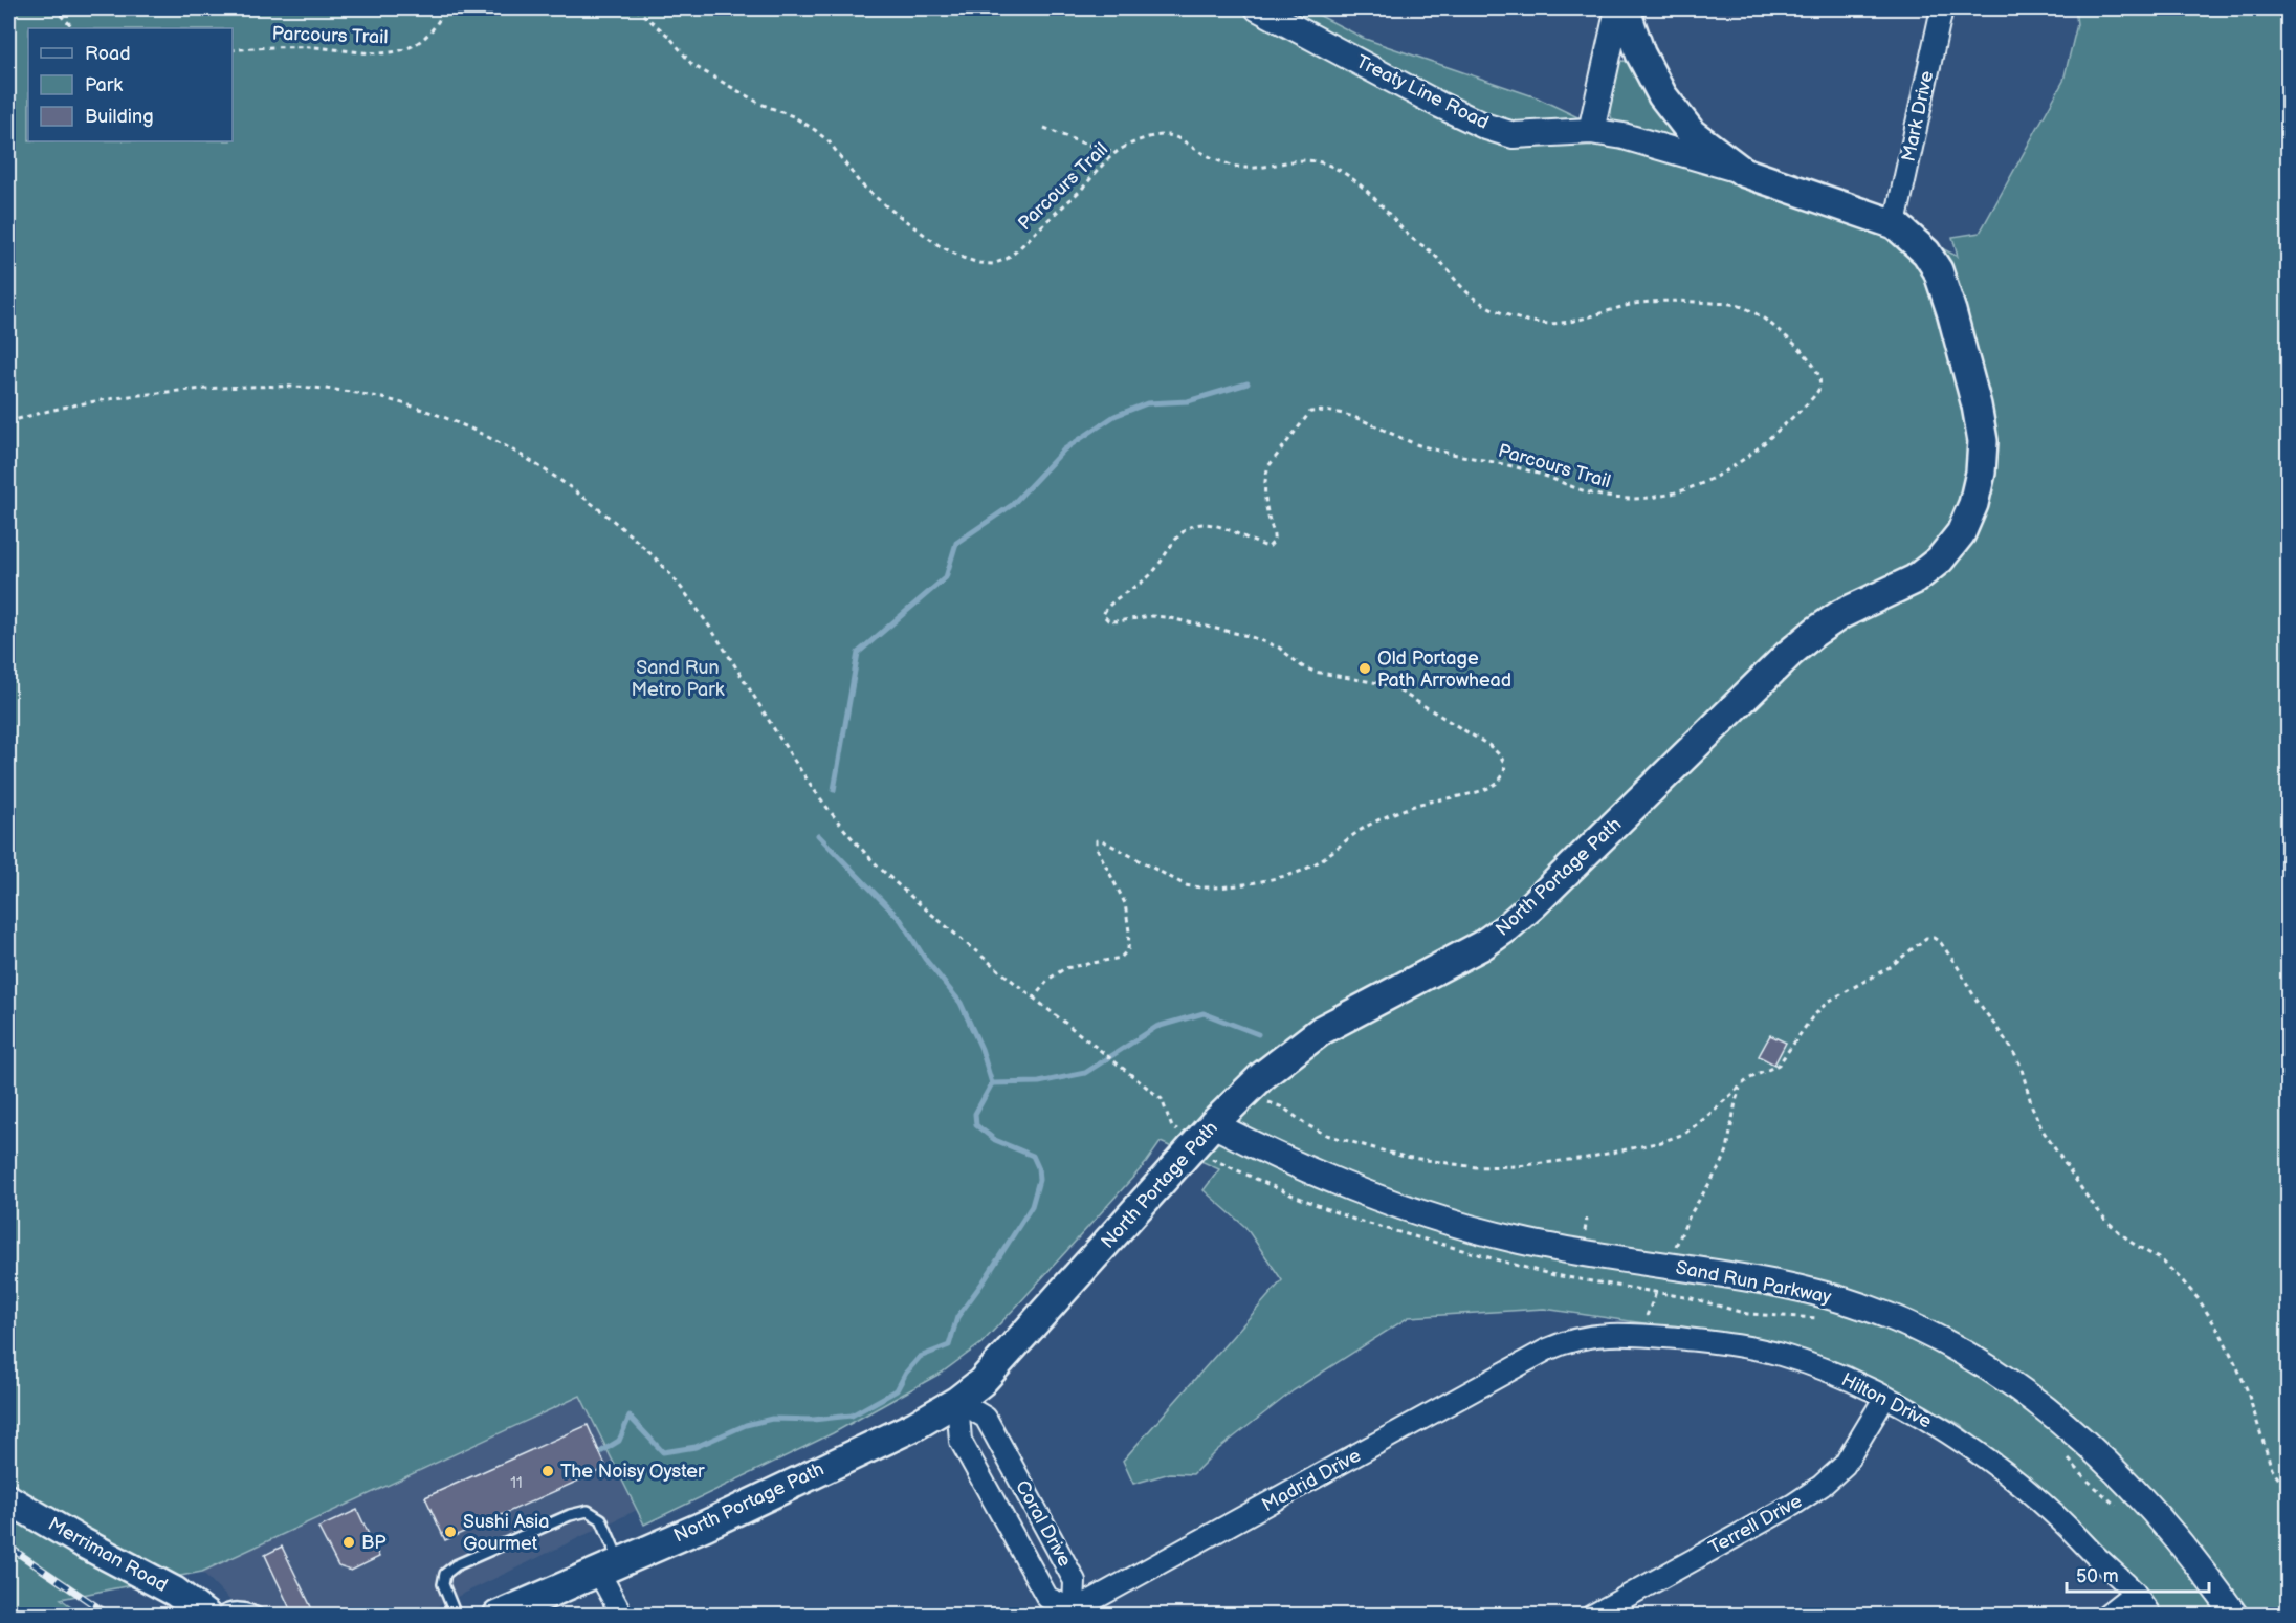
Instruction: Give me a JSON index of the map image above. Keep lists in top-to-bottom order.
{
  "streets": {
    "main road": ["North Portage Path", "Merriman Road"],
    "street": [
      "Treaty Line Road",
      "Mark Drive",
      "Sand Run Parkway",
      "Hilton Drive",
      "Madrid Drive",
      "Coral Drive",
      "Terrell Drive"
    ],
    "path": ["Parcours Trail"]
  },
  "crossings": [
    ["Treaty Line Road", "North Portage Path"],
    ["Mark Drive", "North Portage Path"],
    ["North Portage Path", "Sand Run Parkway"],
    ["North Portage Path", "Coral Drive"],
    ["Hilton Drive", "Madrid Drive"],
    ["Hilton Drive", "Terrell Drive"],
    ["Madrid Drive", "Coral Drive"]
  ],
  "parks": ["Sand Run Metro Park"],
  "places": [
    "Old Portage Path Arrowhead",
    "The Noisy Oyster",
    "Sushi Asia Gourmet",
    "BP"
  ],
  "house_numbers": ["11"],
  "legend": ["Road", "Park", "Building"],
  "scale_bar": "50 m"
}
